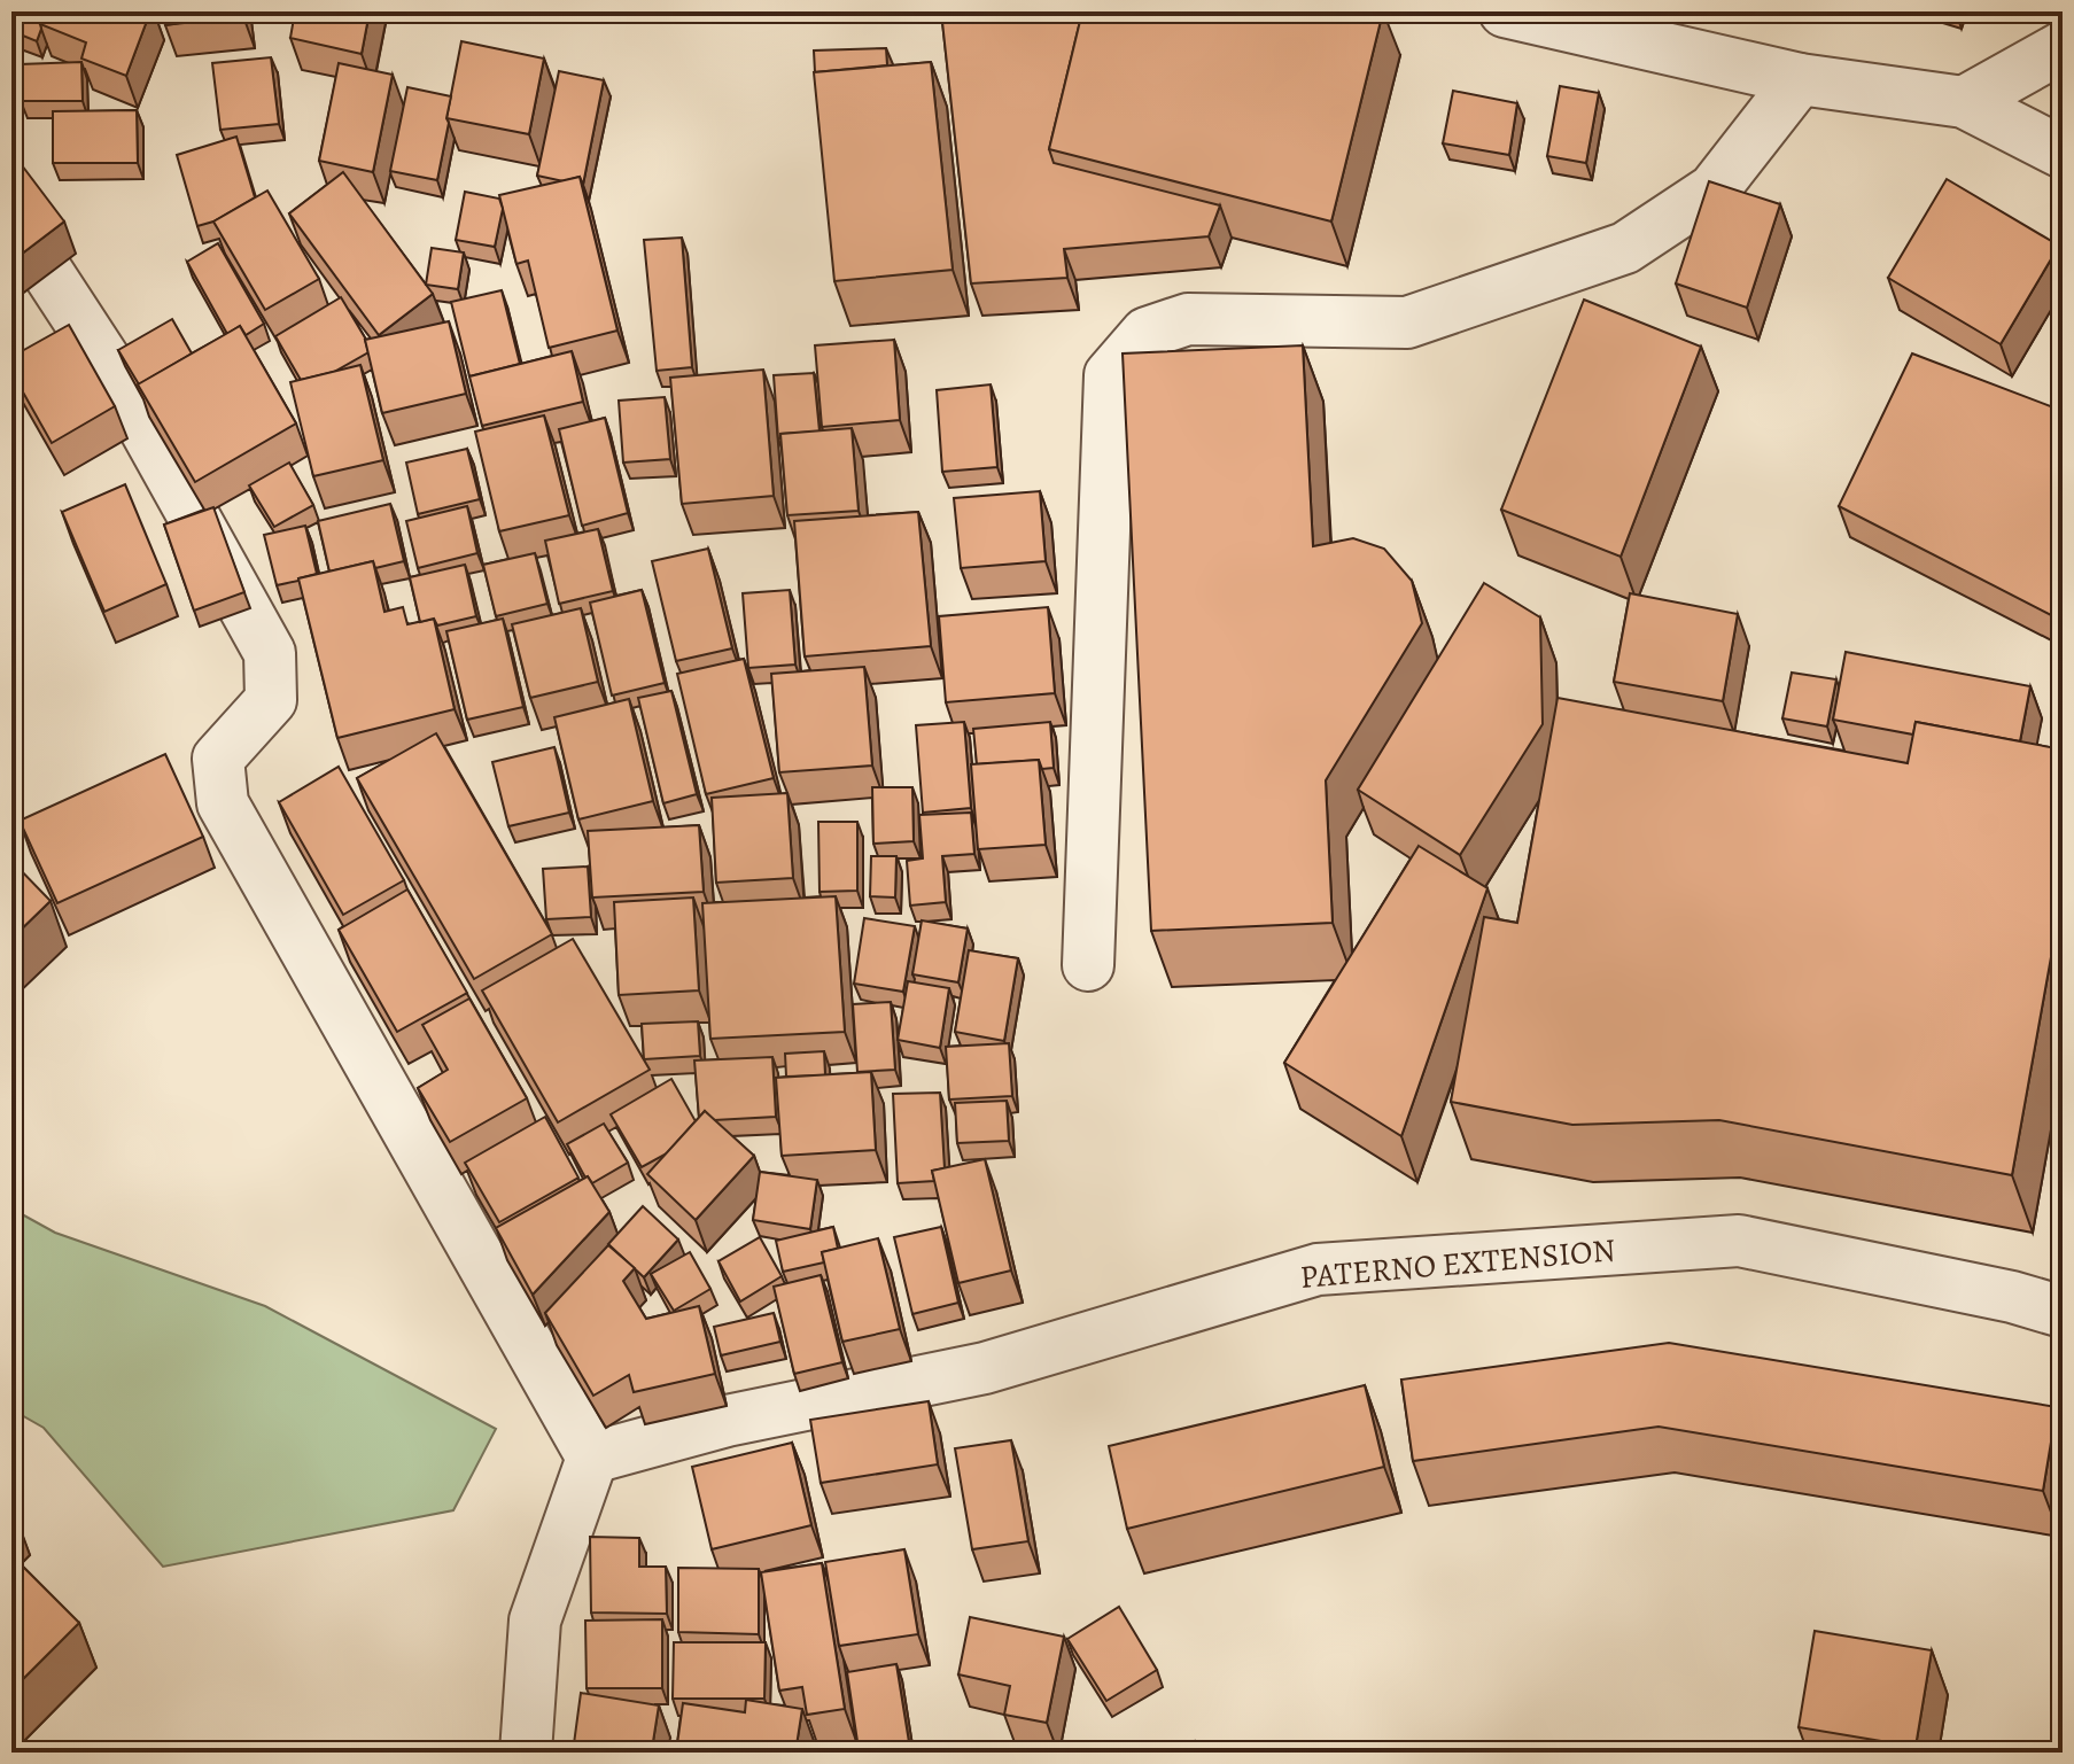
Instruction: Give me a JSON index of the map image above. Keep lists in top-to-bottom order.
{
  "streets": {
    "street": ["PATERNO EXTENSION"]
  }
}
